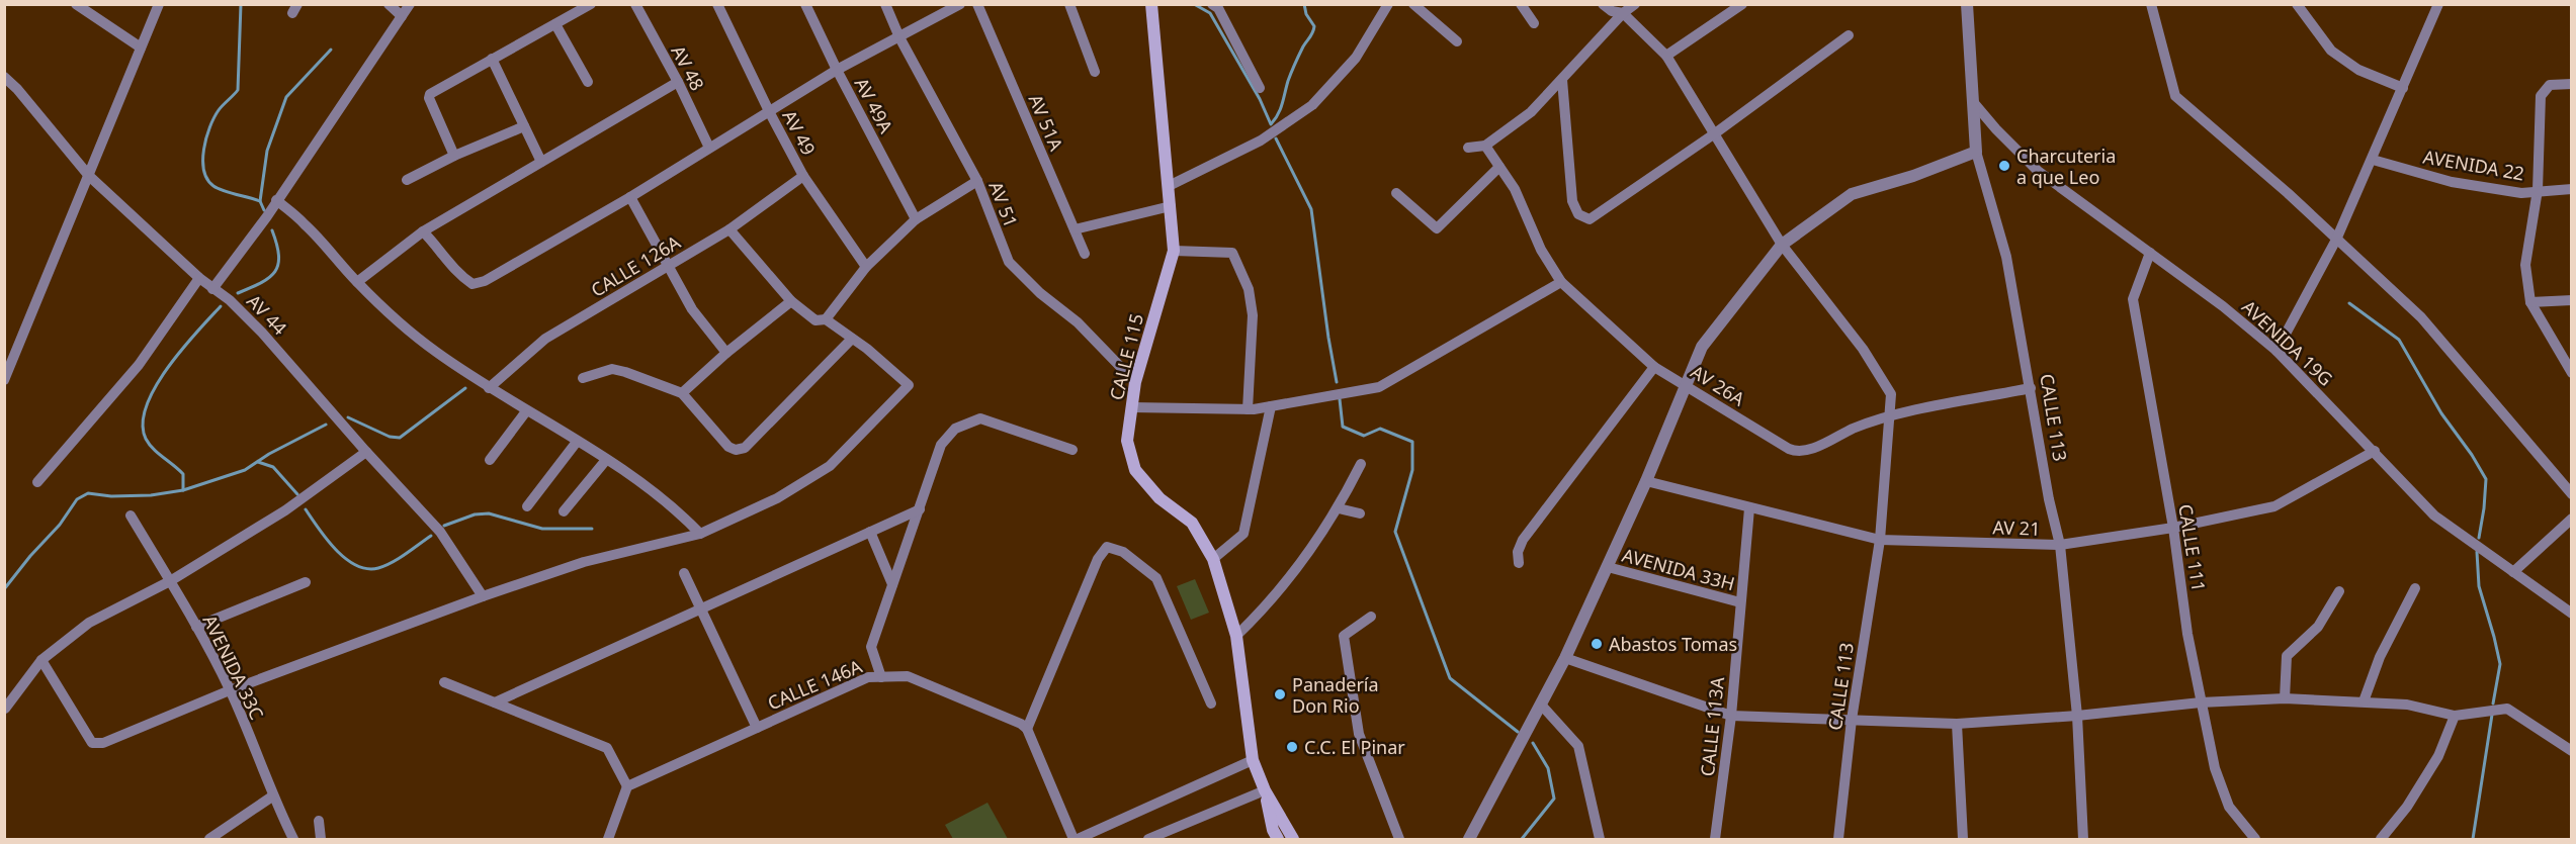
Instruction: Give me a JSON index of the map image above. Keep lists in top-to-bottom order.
{
  "streets": {
    "main road": ["CALLE 115"],
    "street": [
      "AV 48",
      "AV 49A",
      "AV 51A",
      "AV 49",
      "AVENIDA 22",
      "AV 51",
      "CALLE 126A",
      "AV 44",
      "AVENIDA 19G",
      "AV 26A",
      "CALLE 113",
      "AV 21",
      "CALLE 111",
      "AVENIDA 33H",
      "AVENIDA 33C",
      "CALLE 146A",
      "CALLE 113A"
    ]
  },
  "crossings": [
    ["AV 49", "CALLE 126A"],
    ["AV 51", "CALLE 115"],
    ["AVENIDA 19G", "CALLE 113"],
    ["AVENIDA 19G", "AV 21"],
    ["AVENIDA 19G", "CALLE 111"],
    ["AV 26A", "CALLE 113"],
    ["CALLE 113", "AV 21"],
    ["AV 21", "CALLE 111"],
    ["AV 21", "CALLE 113A"],
    ["AVENIDA 33H", "CALLE 113A"]
  ],
  "places": [
    "Charcuteria a que Leo",
    "Abastos Tomas",
    "Panadería Don Rio",
    "C.C. El Pinar"
  ]
}
